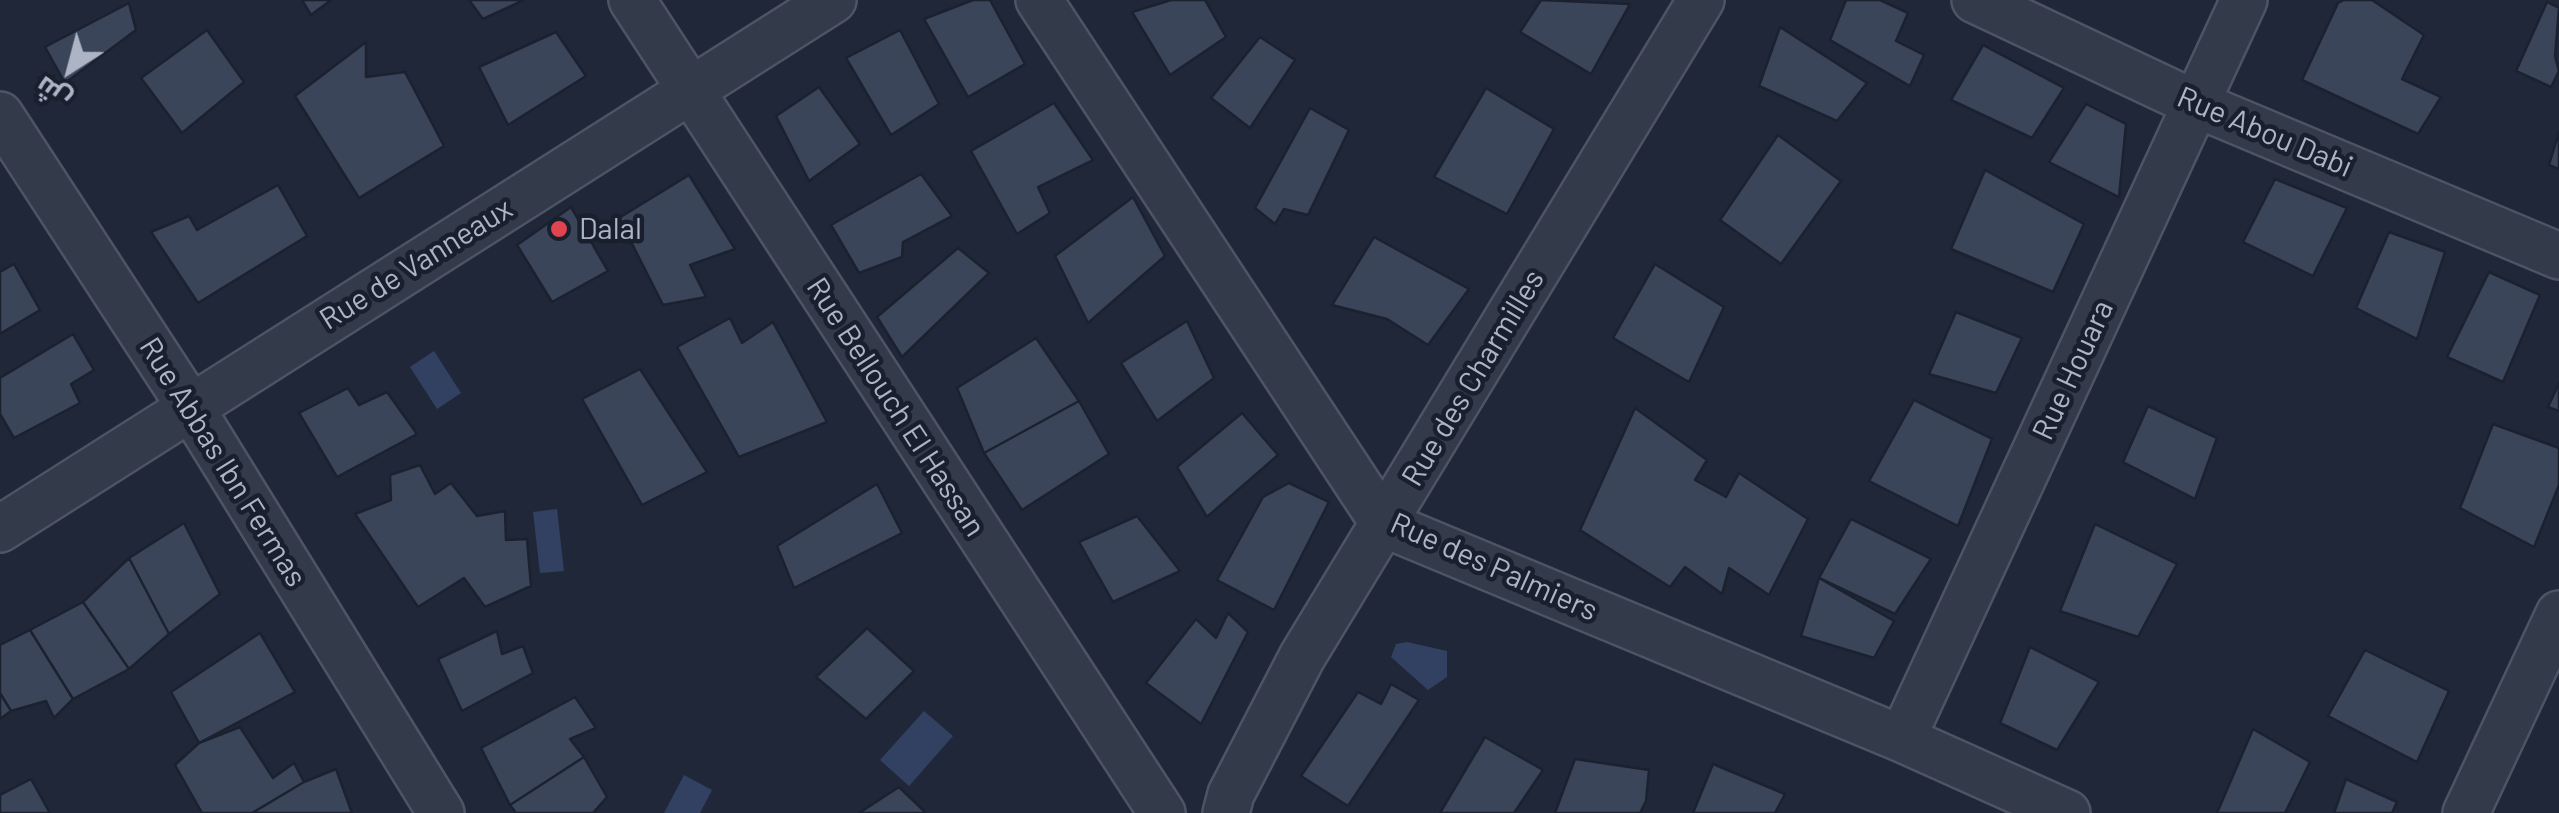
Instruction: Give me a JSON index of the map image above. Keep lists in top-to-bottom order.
{
  "streets": {
    "street": [
      "Rue Abou Dabi",
      "Rue de Vanneaux",
      "Rue Houara",
      "Rue des Charmilles",
      "Rue Bellouch El Hassan",
      "Rue Abbas Ibn Fermas",
      "Rue des Palmiers"
    ]
  },
  "crossings": [
    ["Rue Abou Dabi", "Rue Houara"],
    ["Rue de Vanneaux", "Rue Bellouch El Hassan"],
    ["Rue de Vanneaux", "Rue Abbas Ibn Fermas"],
    ["Rue Houara", "Rue des Palmiers"],
    ["Rue des Charmilles", "Rue des Palmiers"]
  ],
  "places": ["Dalal"],
  "north": "bottom left"
}
